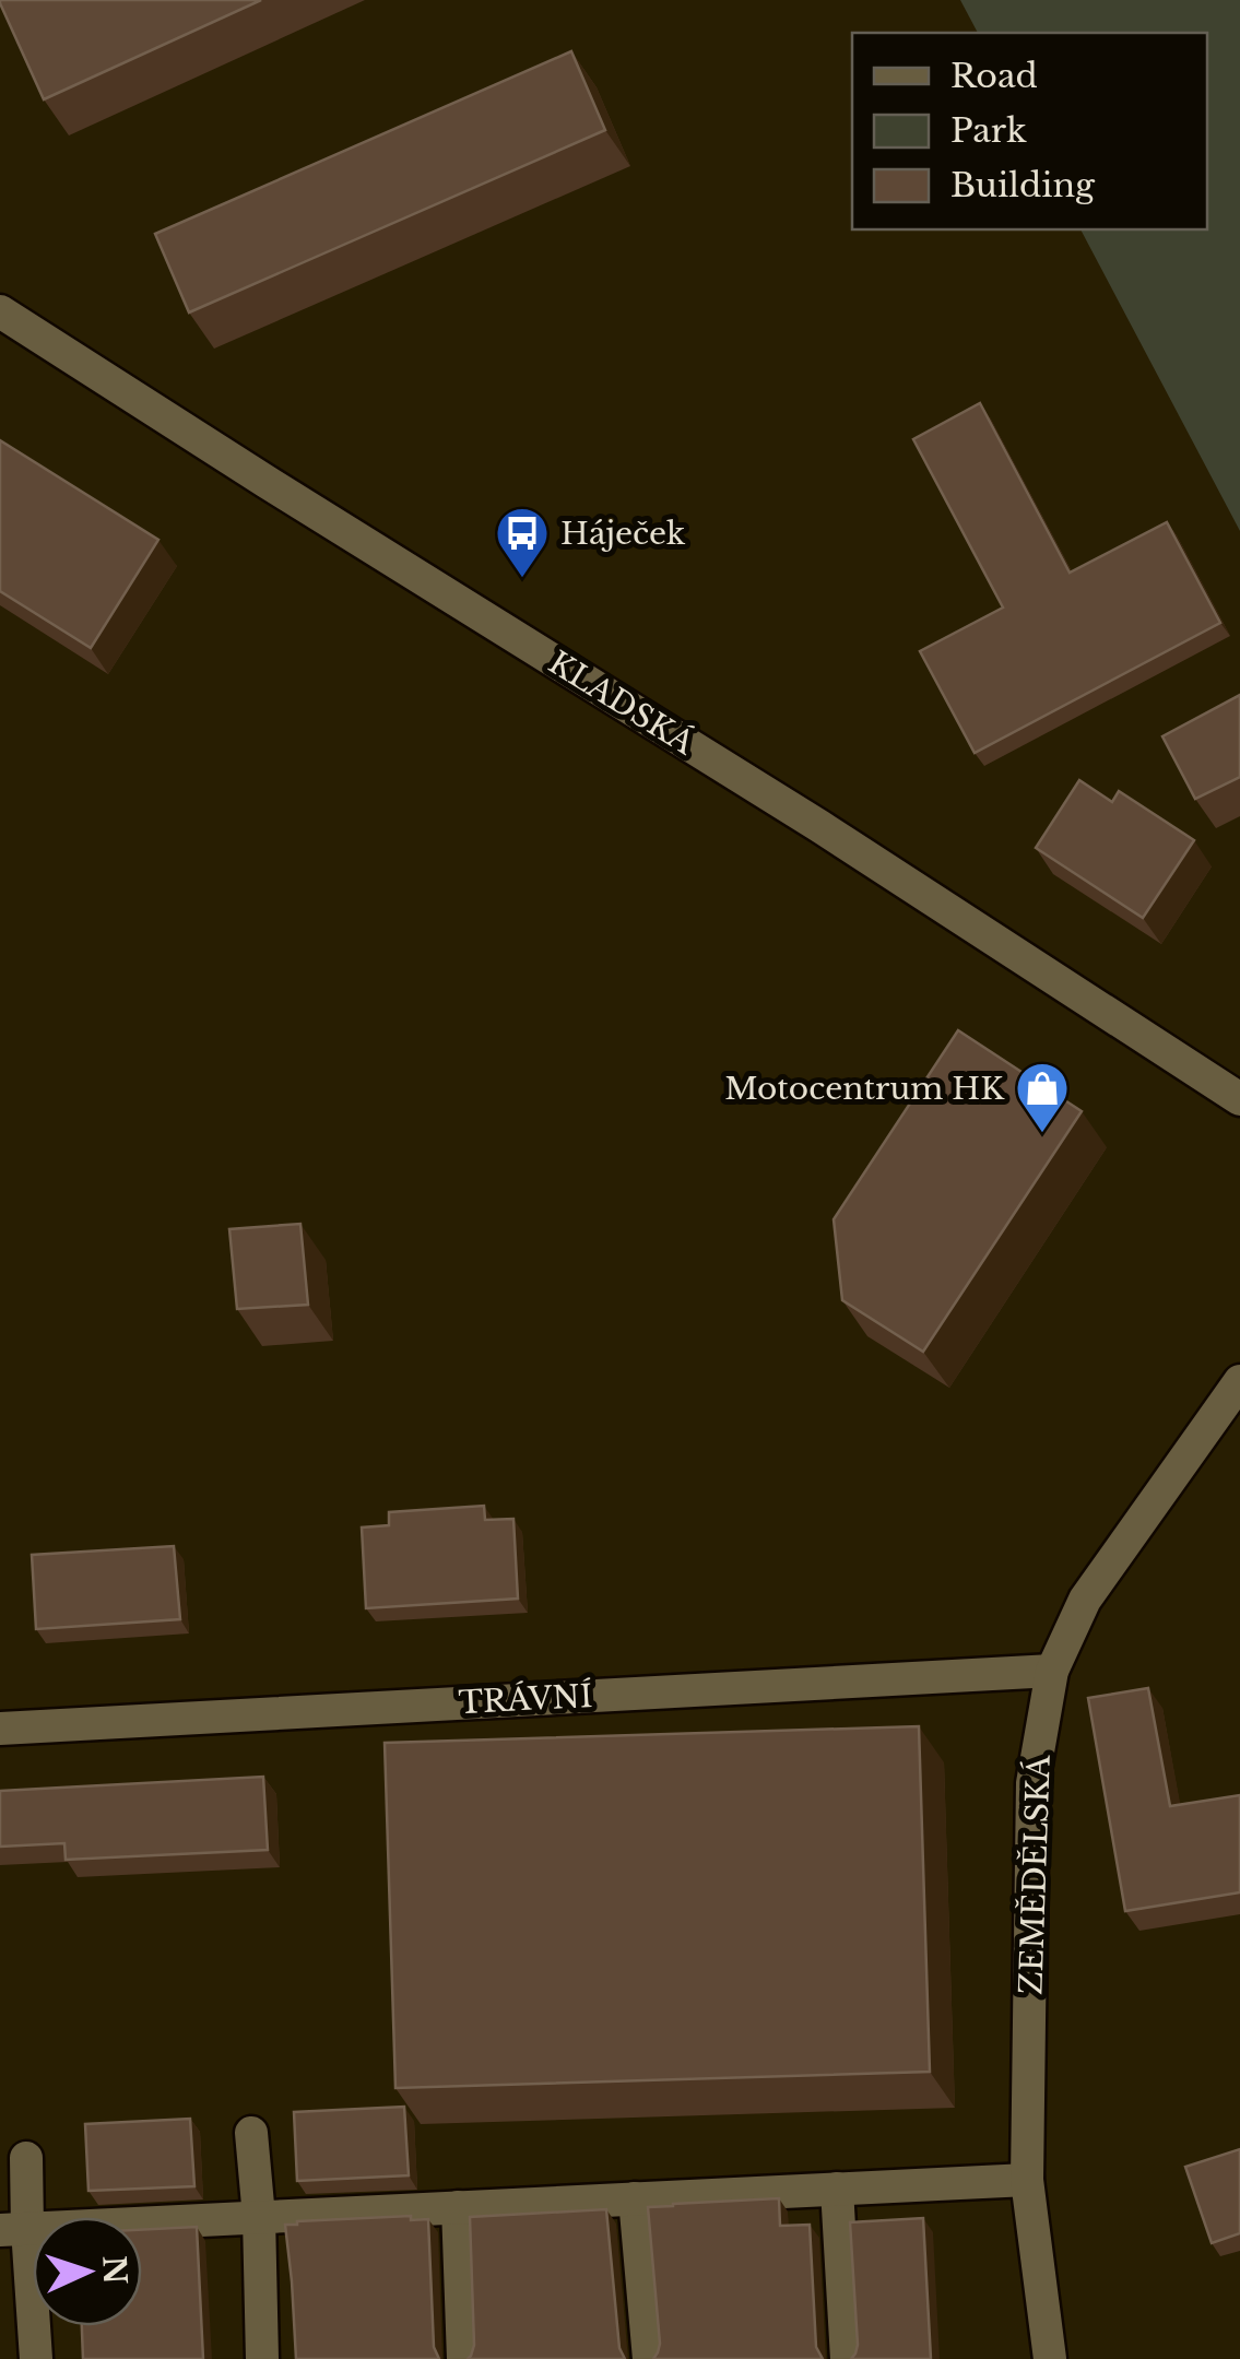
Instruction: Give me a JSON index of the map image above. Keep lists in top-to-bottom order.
{
  "streets": {
    "street": ["KLADSKÁ", "TRÁVNÍ", "ZEMĚDĚLSKÁ"]
  },
  "crossings": [
    ["TRÁVNÍ", "ZEMĚDĚLSKÁ"]
  ],
  "places": {
    "bus stop": ["Háječek"],
    "shop": ["Motocentrum HK"]
  },
  "legend": ["Road", "Park", "Building"],
  "north": "right"
}
